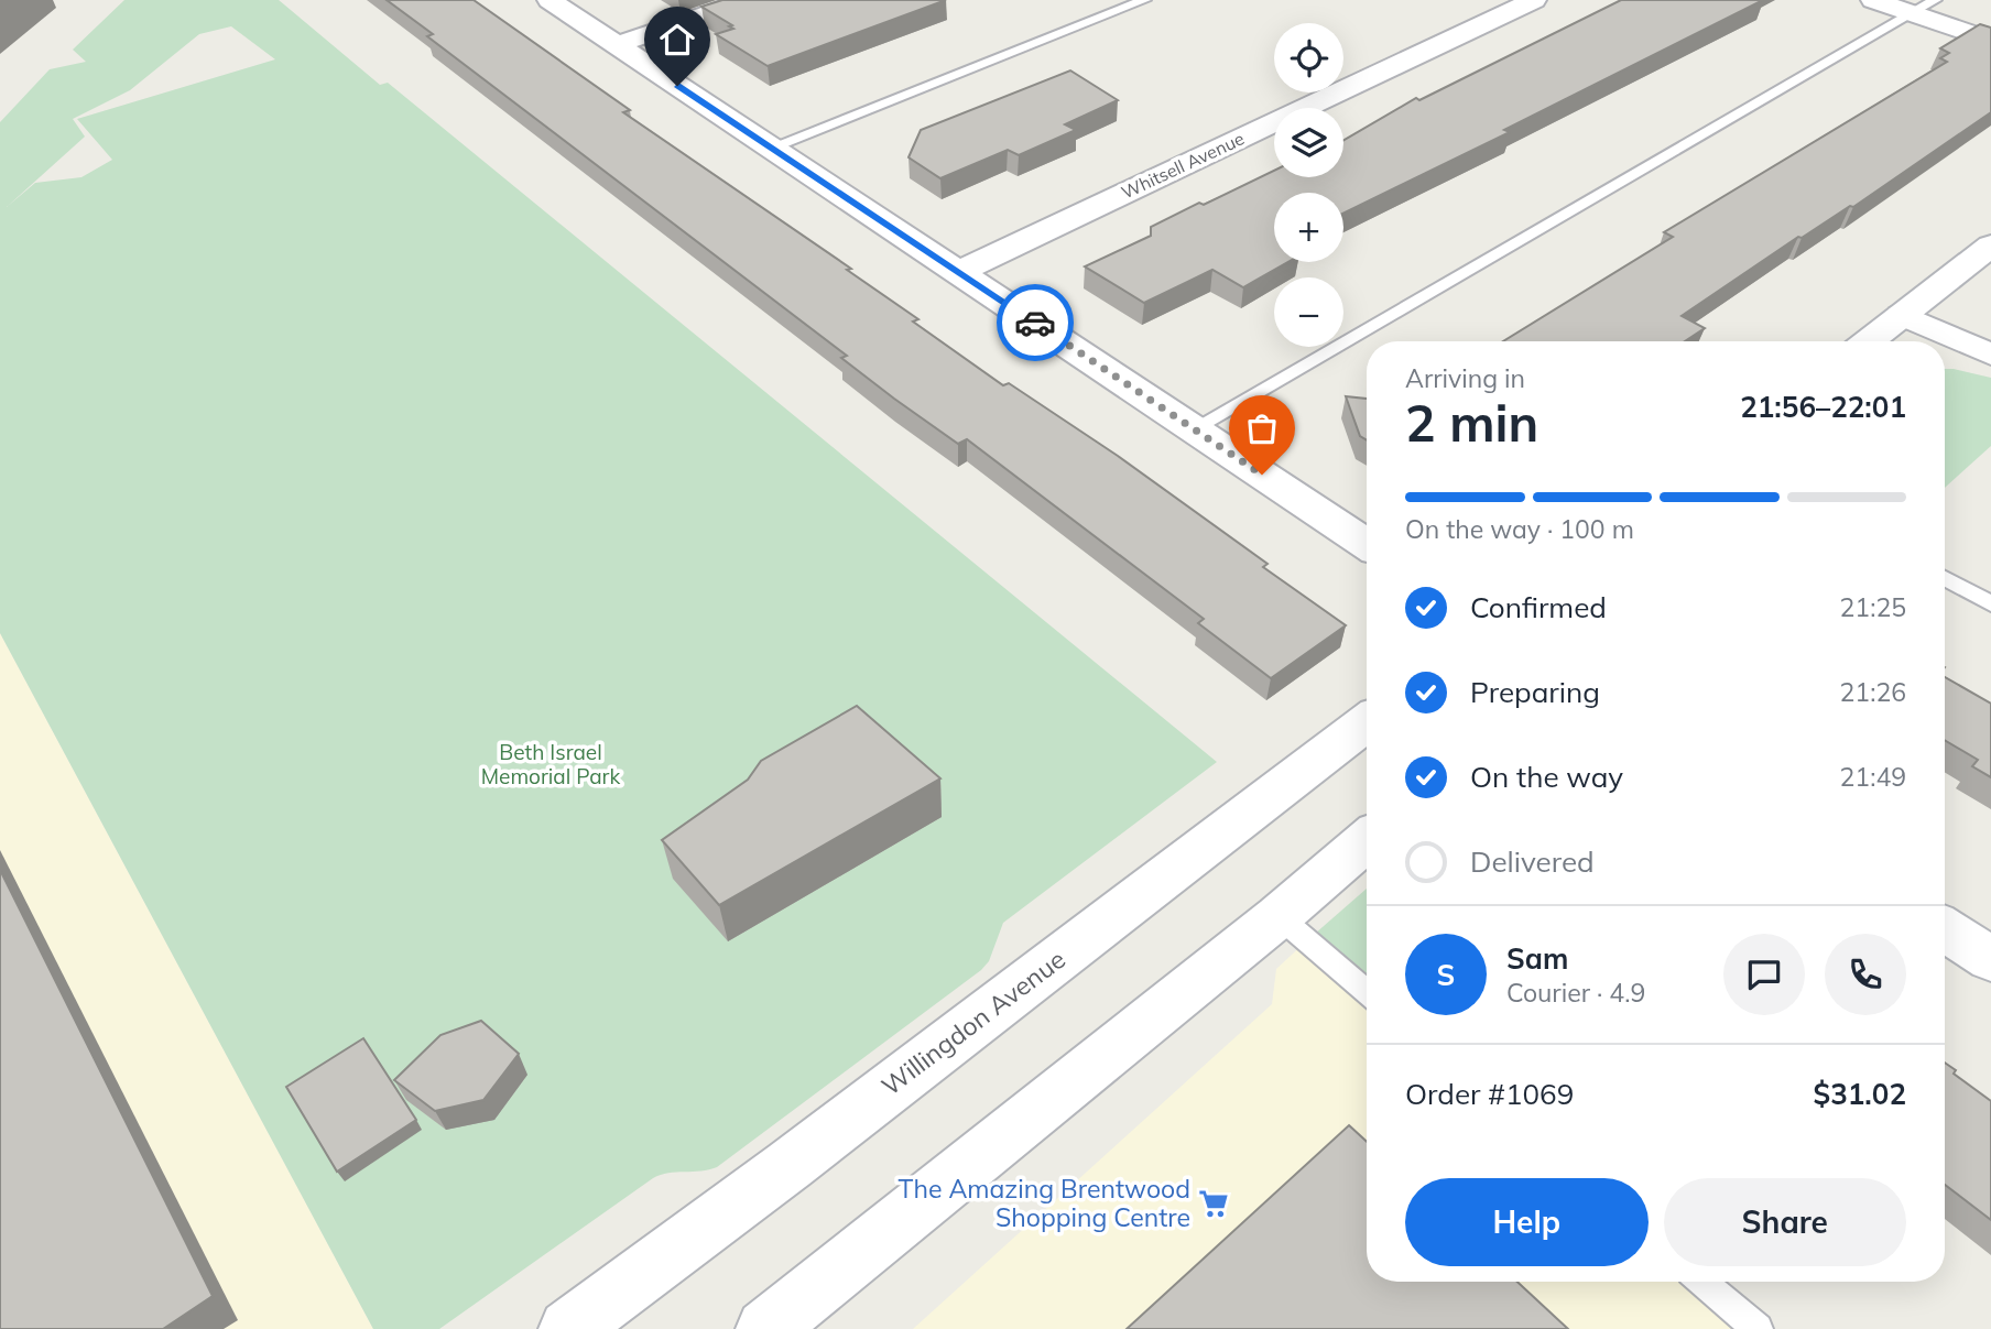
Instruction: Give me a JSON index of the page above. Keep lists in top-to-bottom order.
{
  "streets": {
    "street": ["Whitsell Avenue", "Willingdon Avenue"]
  },
  "parks": ["Beth Israel Memorial Park"],
  "places": {
    "supermarket": ["The Amazing Brentwood Shopping Centre"]
  },
  "page": {
    "map_buttons": ["+", "−"],
    "heading": ["2 min", "Arriving in", "21:56–22:01"],
    "panel": [
      "Sam",
      "Courier · 4.9",
      "Order #1069",
      "$31.02"
    ],
    "bar": "On the way · 100 m",
    "list": [
      ["Confirmed", "21:25"],
      ["Preparing", "21:26"],
      ["On the way", "21:49"],
      "Delivered"
    ],
    "round": "S",
    "buttons": ["Help", "Share"]
  }
}
